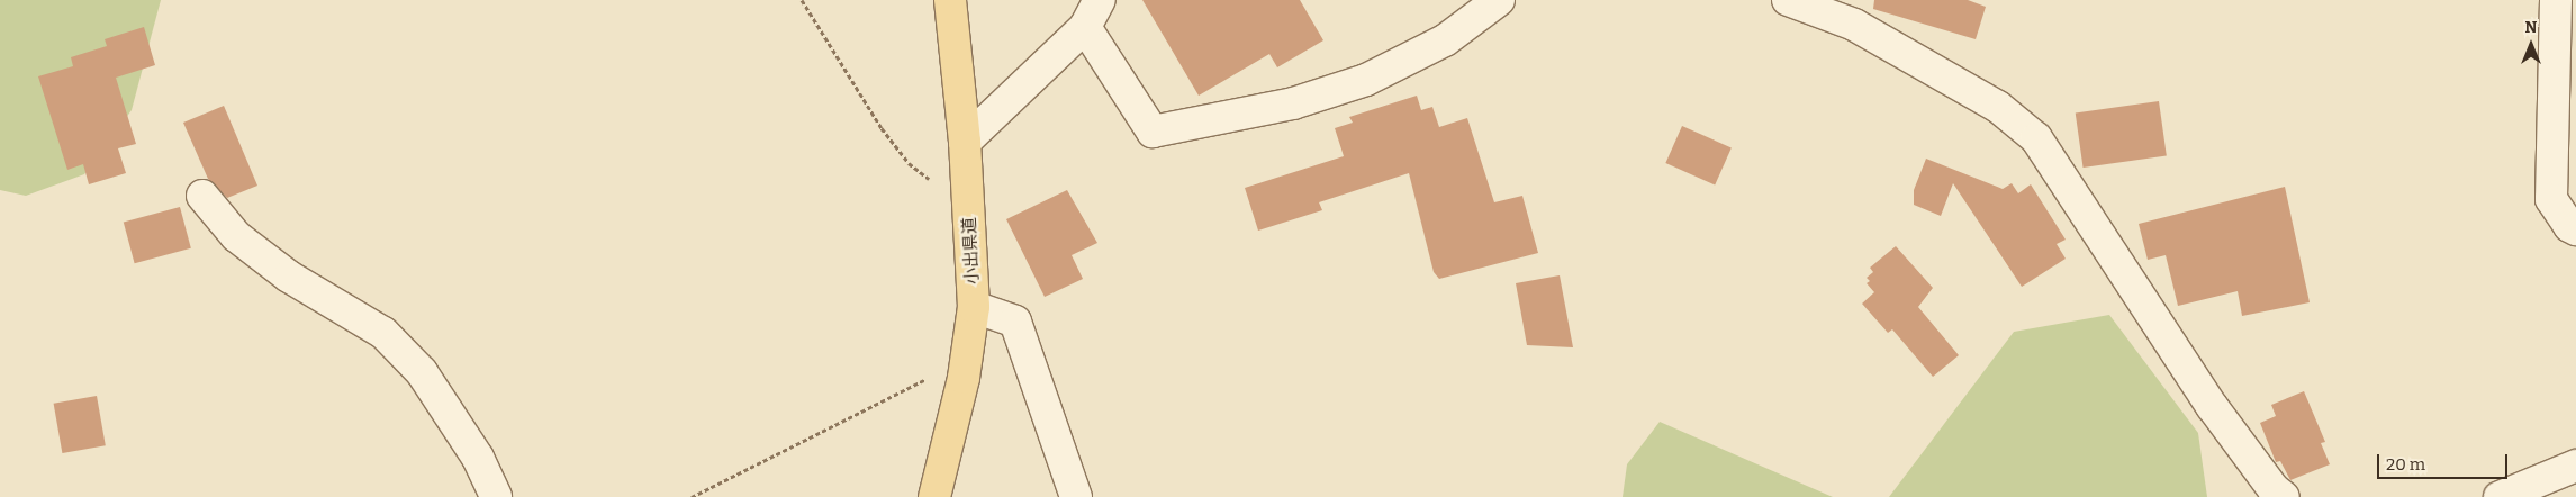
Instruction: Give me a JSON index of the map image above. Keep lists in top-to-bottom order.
{
  "streets": {
    "main road": ["小出県道"]
  },
  "scale_bar": "20 m",
  "north": "top"
}
